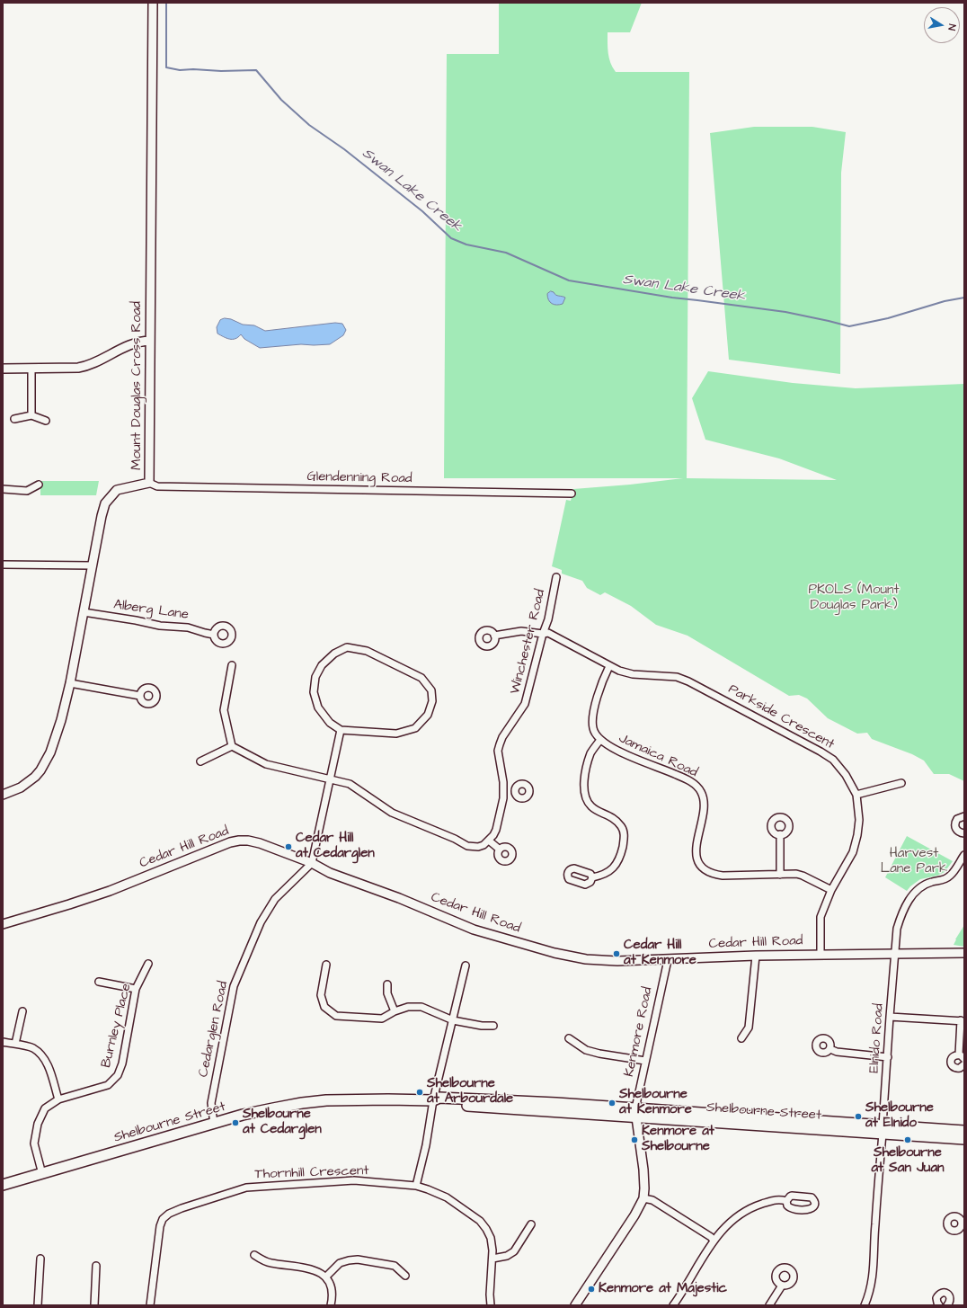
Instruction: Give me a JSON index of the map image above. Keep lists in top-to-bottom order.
{
  "streets": {
    "main road": ["Shelbourne Street"],
    "street": [
      "Mount Douglas Cross Road",
      "Glendenning Road",
      "Alberg Lane",
      "Winchester Road",
      "Parkside Crescent",
      "Jamaica Road",
      "Cedar Hill Road",
      "Burnley Place",
      "Cedarglen Road",
      "Kenmore Road",
      "Elnido Road",
      "Thornhill Crescent"
    ]
  },
  "crossings": [
    ["Mount Douglas Cross Road", "Glendenning Road"],
    ["Mount Douglas Cross Road", "Alberg Lane"],
    ["Winchester Road", "Parkside Crescent"],
    ["Parkside Crescent", "Jamaica Road"],
    ["Parkside Crescent", "Cedar Hill Road"],
    ["Cedar Hill Road", "Cedarglen Road"],
    ["Cedar Hill Road", "Kenmore Road"],
    ["Cedar Hill Road", "Elnido Road"],
    ["Burnley Place", "Shelbourne Street"],
    ["Cedarglen Road", "Shelbourne Street"],
    ["Kenmore Road", "Shelbourne Street"],
    ["Elnido Road", "Shelbourne Street"]
  ],
  "water": ["Swan Lake Creek"],
  "parks": ["PKOLS (Mount Douglas Park)", "Harvest Lane Park"],
  "places": [
    "Cedar Hill at Cedarglen",
    "Cedar Hill at Kenmore",
    "Shelbourne at Arbourdale",
    "Shelbourne at Kenmore",
    "Shelbourne at Elnido",
    "Shelbourne at Cedarglen",
    "Kenmore at Shelbourne",
    "Shelbourne at San Juan",
    "Kenmore at Majestic"
  ],
  "north": "right"
}
